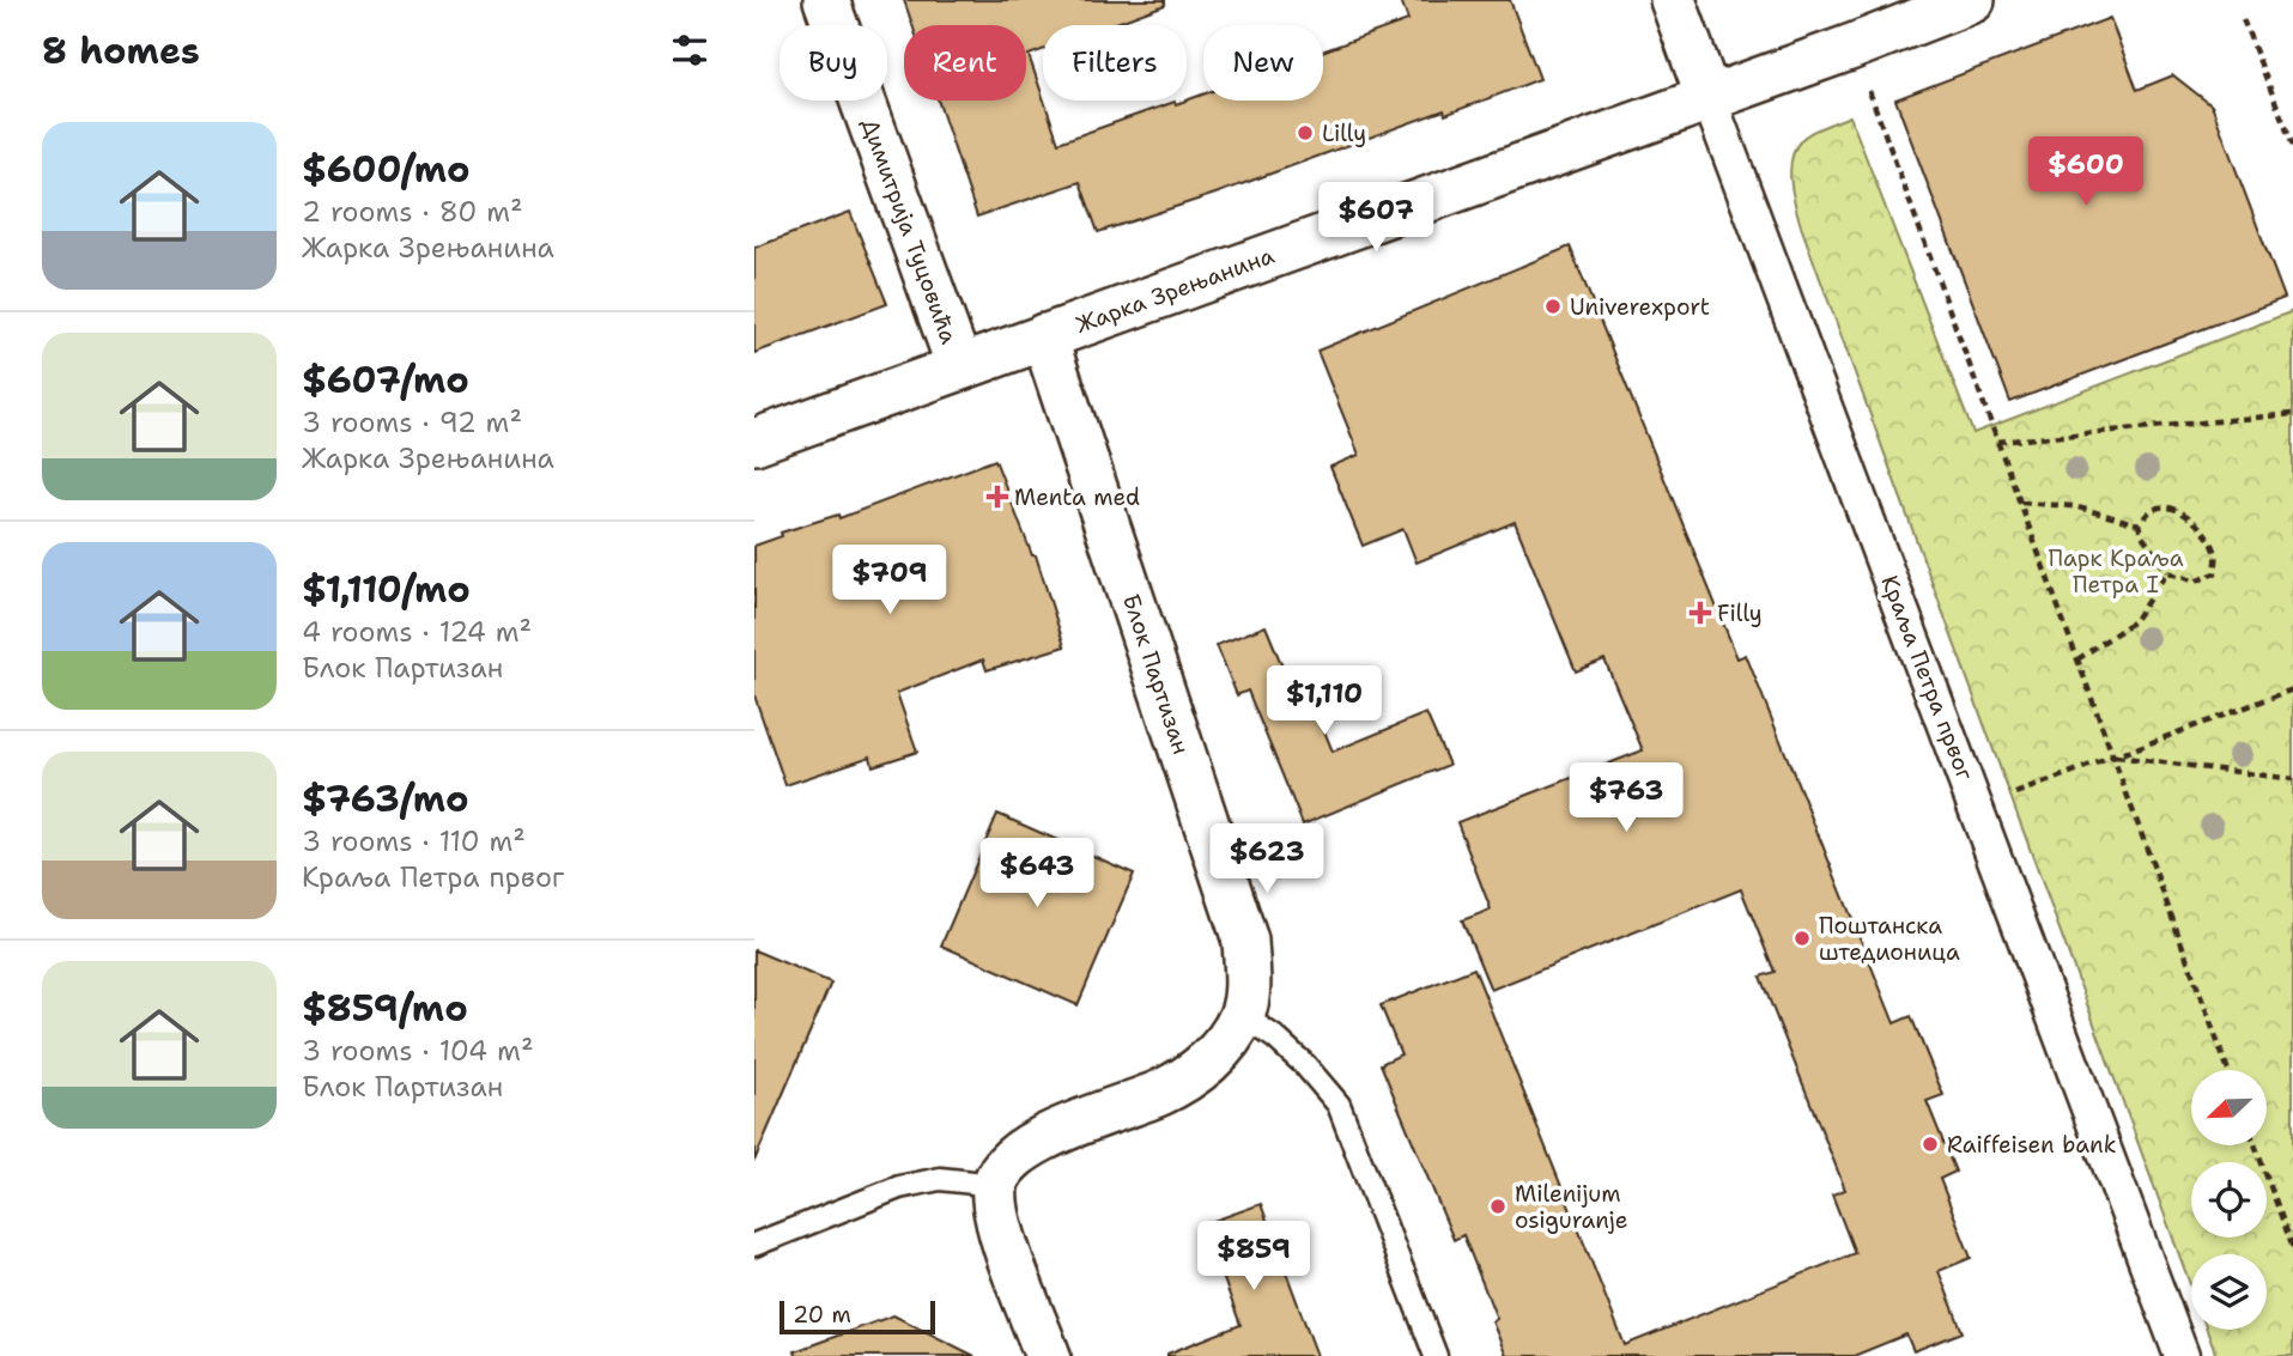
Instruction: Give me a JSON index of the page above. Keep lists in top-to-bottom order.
{
  "streets": {
    "street": [
      "Димитрија Туцовића",
      "Жарка Зрењанина",
      "Блок Партизан",
      "Краља Петра првог"
    ]
  },
  "crossings": [
    ["Димитрија Туцовића", "Жарка Зрењанина"],
    ["Жарка Зрењанина", "Блок Партизан"],
    ["Жарка Зрењанина", "Краља Петра првог"]
  ],
  "parks": ["Парк Краља Петра I"],
  "places": {
    "other": [
      "Lilly",
      "Univerexport",
      "Поштанска штедионица",
      "Raiffeisen bank",
      "Milenijum osiguranje"
    ],
    "health": ["Menta med", "Filly"]
  },
  "scale_bar": "20 m",
  "north": "bottom left",
  "page": {
    "heading": "8 homes",
    "chip": [
      "Buy",
      "Rent",
      "Filters",
      "New"
    ],
    "list": [
      {
        "name": "$600/mo",
        "note": "2 rooms · 80 m² · Жарка Зрењанина"
      },
      {
        "name": "$607/mo",
        "note": "3 rooms · 92 m² · Жарка Зрењанина"
      },
      {
        "name": "$1,110/mo",
        "note": "4 rooms · 124 m² · Блок Партизан"
      },
      {
        "name": "$763/mo",
        "note": "3 rooms · 110 m² · Краља Петра првог"
      },
      {
        "name": "$859/mo",
        "note": "3 rooms · 104 m² · Блок Партизан"
      }
    ],
    "price": [
      "$600",
      "$607",
      "$709",
      "$1,110",
      "$763",
      "$623",
      "$643",
      "$859"
    ],
    "scale": "20 m"
  }
}
